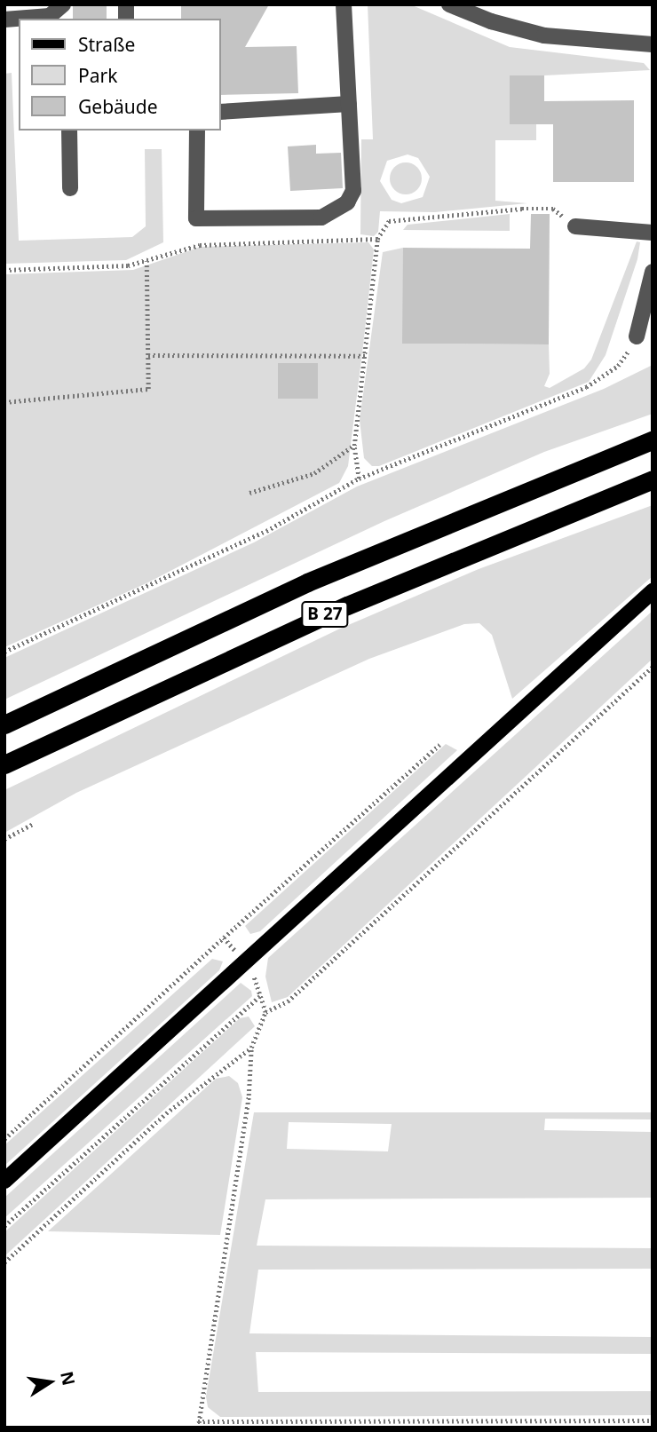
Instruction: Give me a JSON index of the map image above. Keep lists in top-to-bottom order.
{
  "streets": {
    "highway": ["B 27"]
  },
  "legend": ["Straße", "Park", "Gebäude"],
  "north": "right"
}
